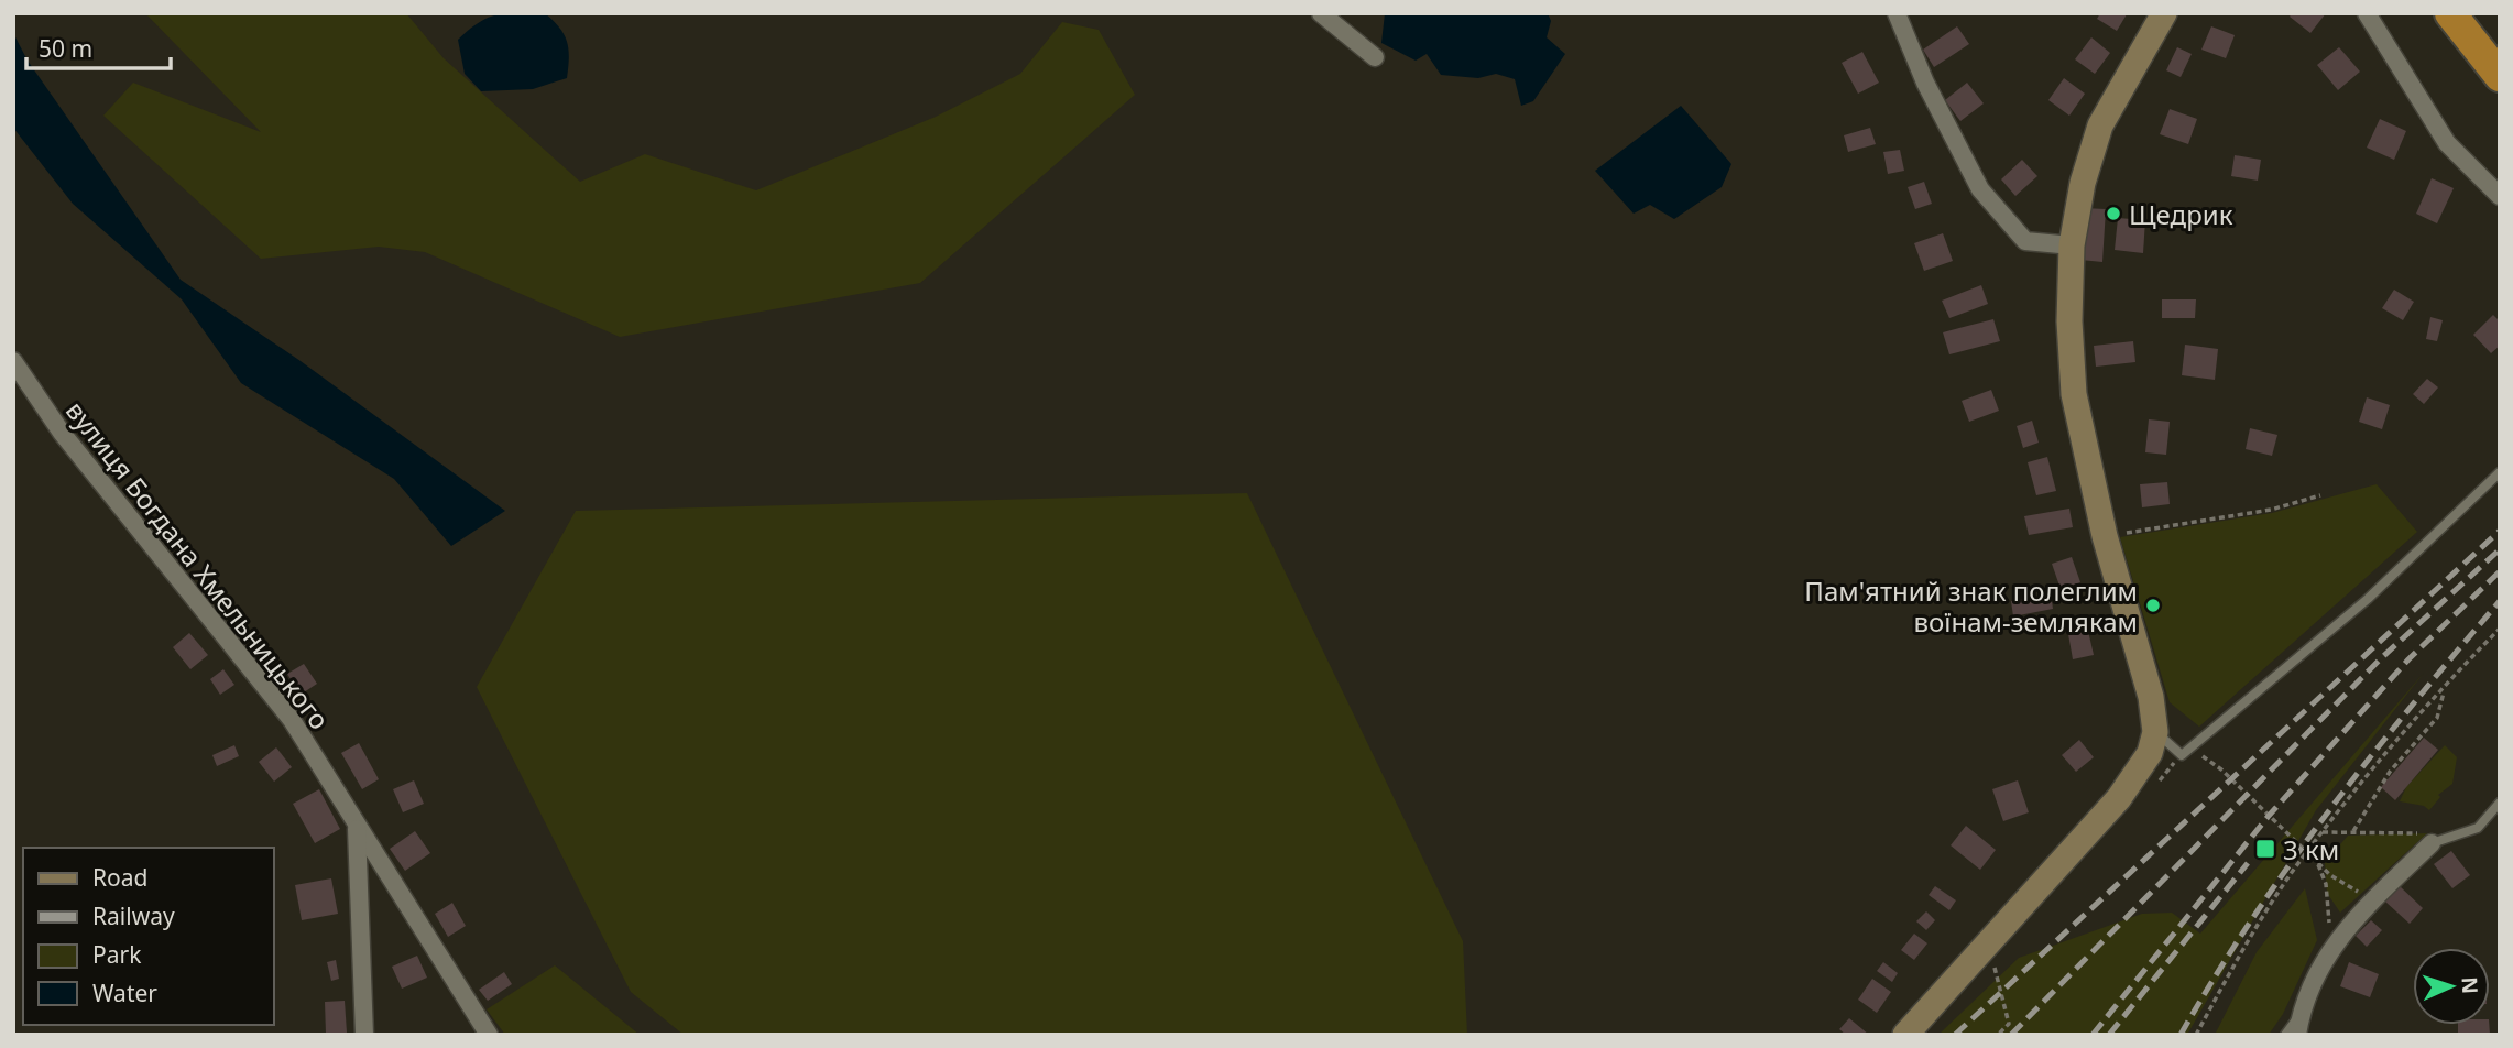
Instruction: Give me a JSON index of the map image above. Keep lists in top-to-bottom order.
{
  "streets": {
    "street": ["вулиця Богдана Хмельницького"]
  },
  "places": {
    "other": ["Щедрик", "Пам'ятний знак полеглим воїнам-землякам"],
    "transit": ["3 км"]
  },
  "legend": [
    "Road",
    "Railway",
    "Park",
    "Water"
  ],
  "scale_bar": "50 m",
  "north": "right"
}
